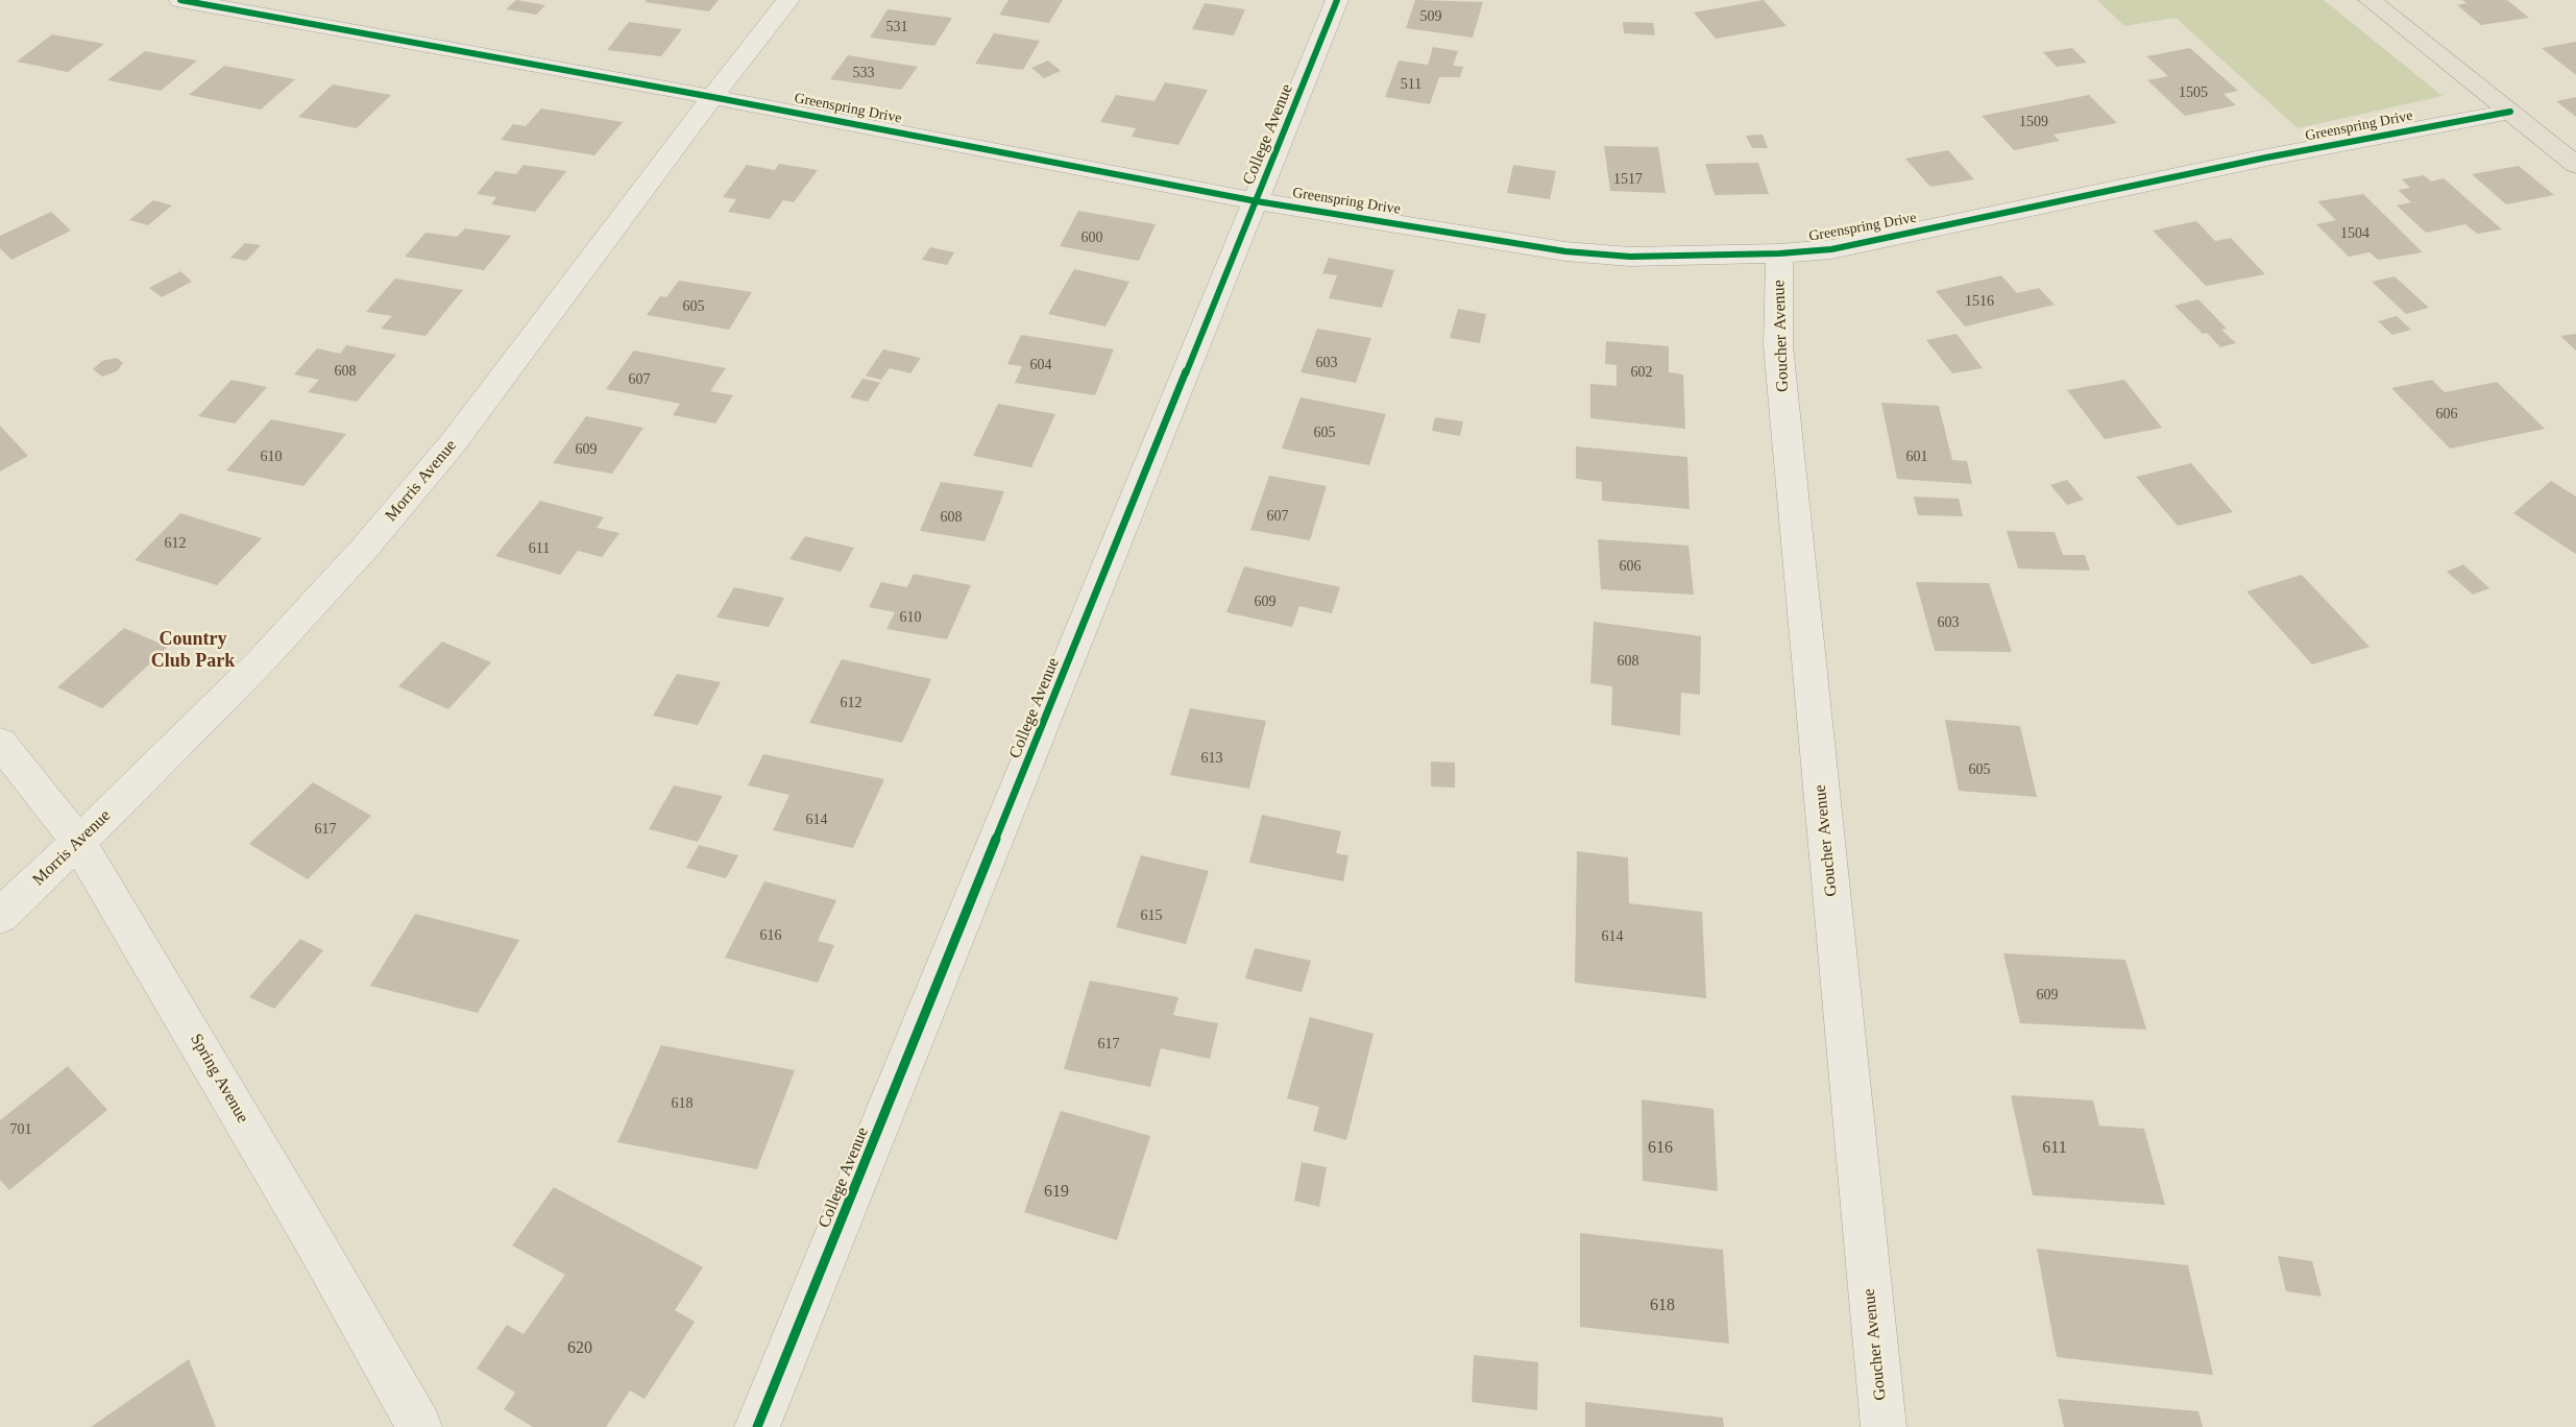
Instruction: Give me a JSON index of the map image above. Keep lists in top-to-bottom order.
{
  "streets": {
    "street": [
      "Greenspring Drive",
      "College Avenue",
      "Goucher Avenue",
      "Morris Avenue",
      "Spring Avenue"
    ]
  },
  "crossings": [
    ["Greenspring Drive", "College Avenue"],
    ["Greenspring Drive", "Goucher Avenue"],
    ["Greenspring Drive", "Morris Avenue"],
    ["Morris Avenue", "Spring Avenue"]
  ],
  "districts": ["Country Club Park"],
  "house_numbers": [
    "509",
    "531",
    "533",
    "511",
    "1505",
    "1509",
    "1517",
    "1504",
    "600",
    "1516",
    "605",
    "603",
    "604",
    "608",
    "602",
    "607",
    "606",
    "605",
    "609",
    "610",
    "601",
    "607",
    "608",
    "612",
    "611",
    "606",
    "609",
    "610",
    "603",
    "608",
    "612",
    "613",
    "605",
    "614",
    "617",
    "615",
    "616",
    "614",
    "609",
    "617",
    "618",
    "701",
    "616",
    "611",
    "619",
    "618",
    "620"
  ]
}
